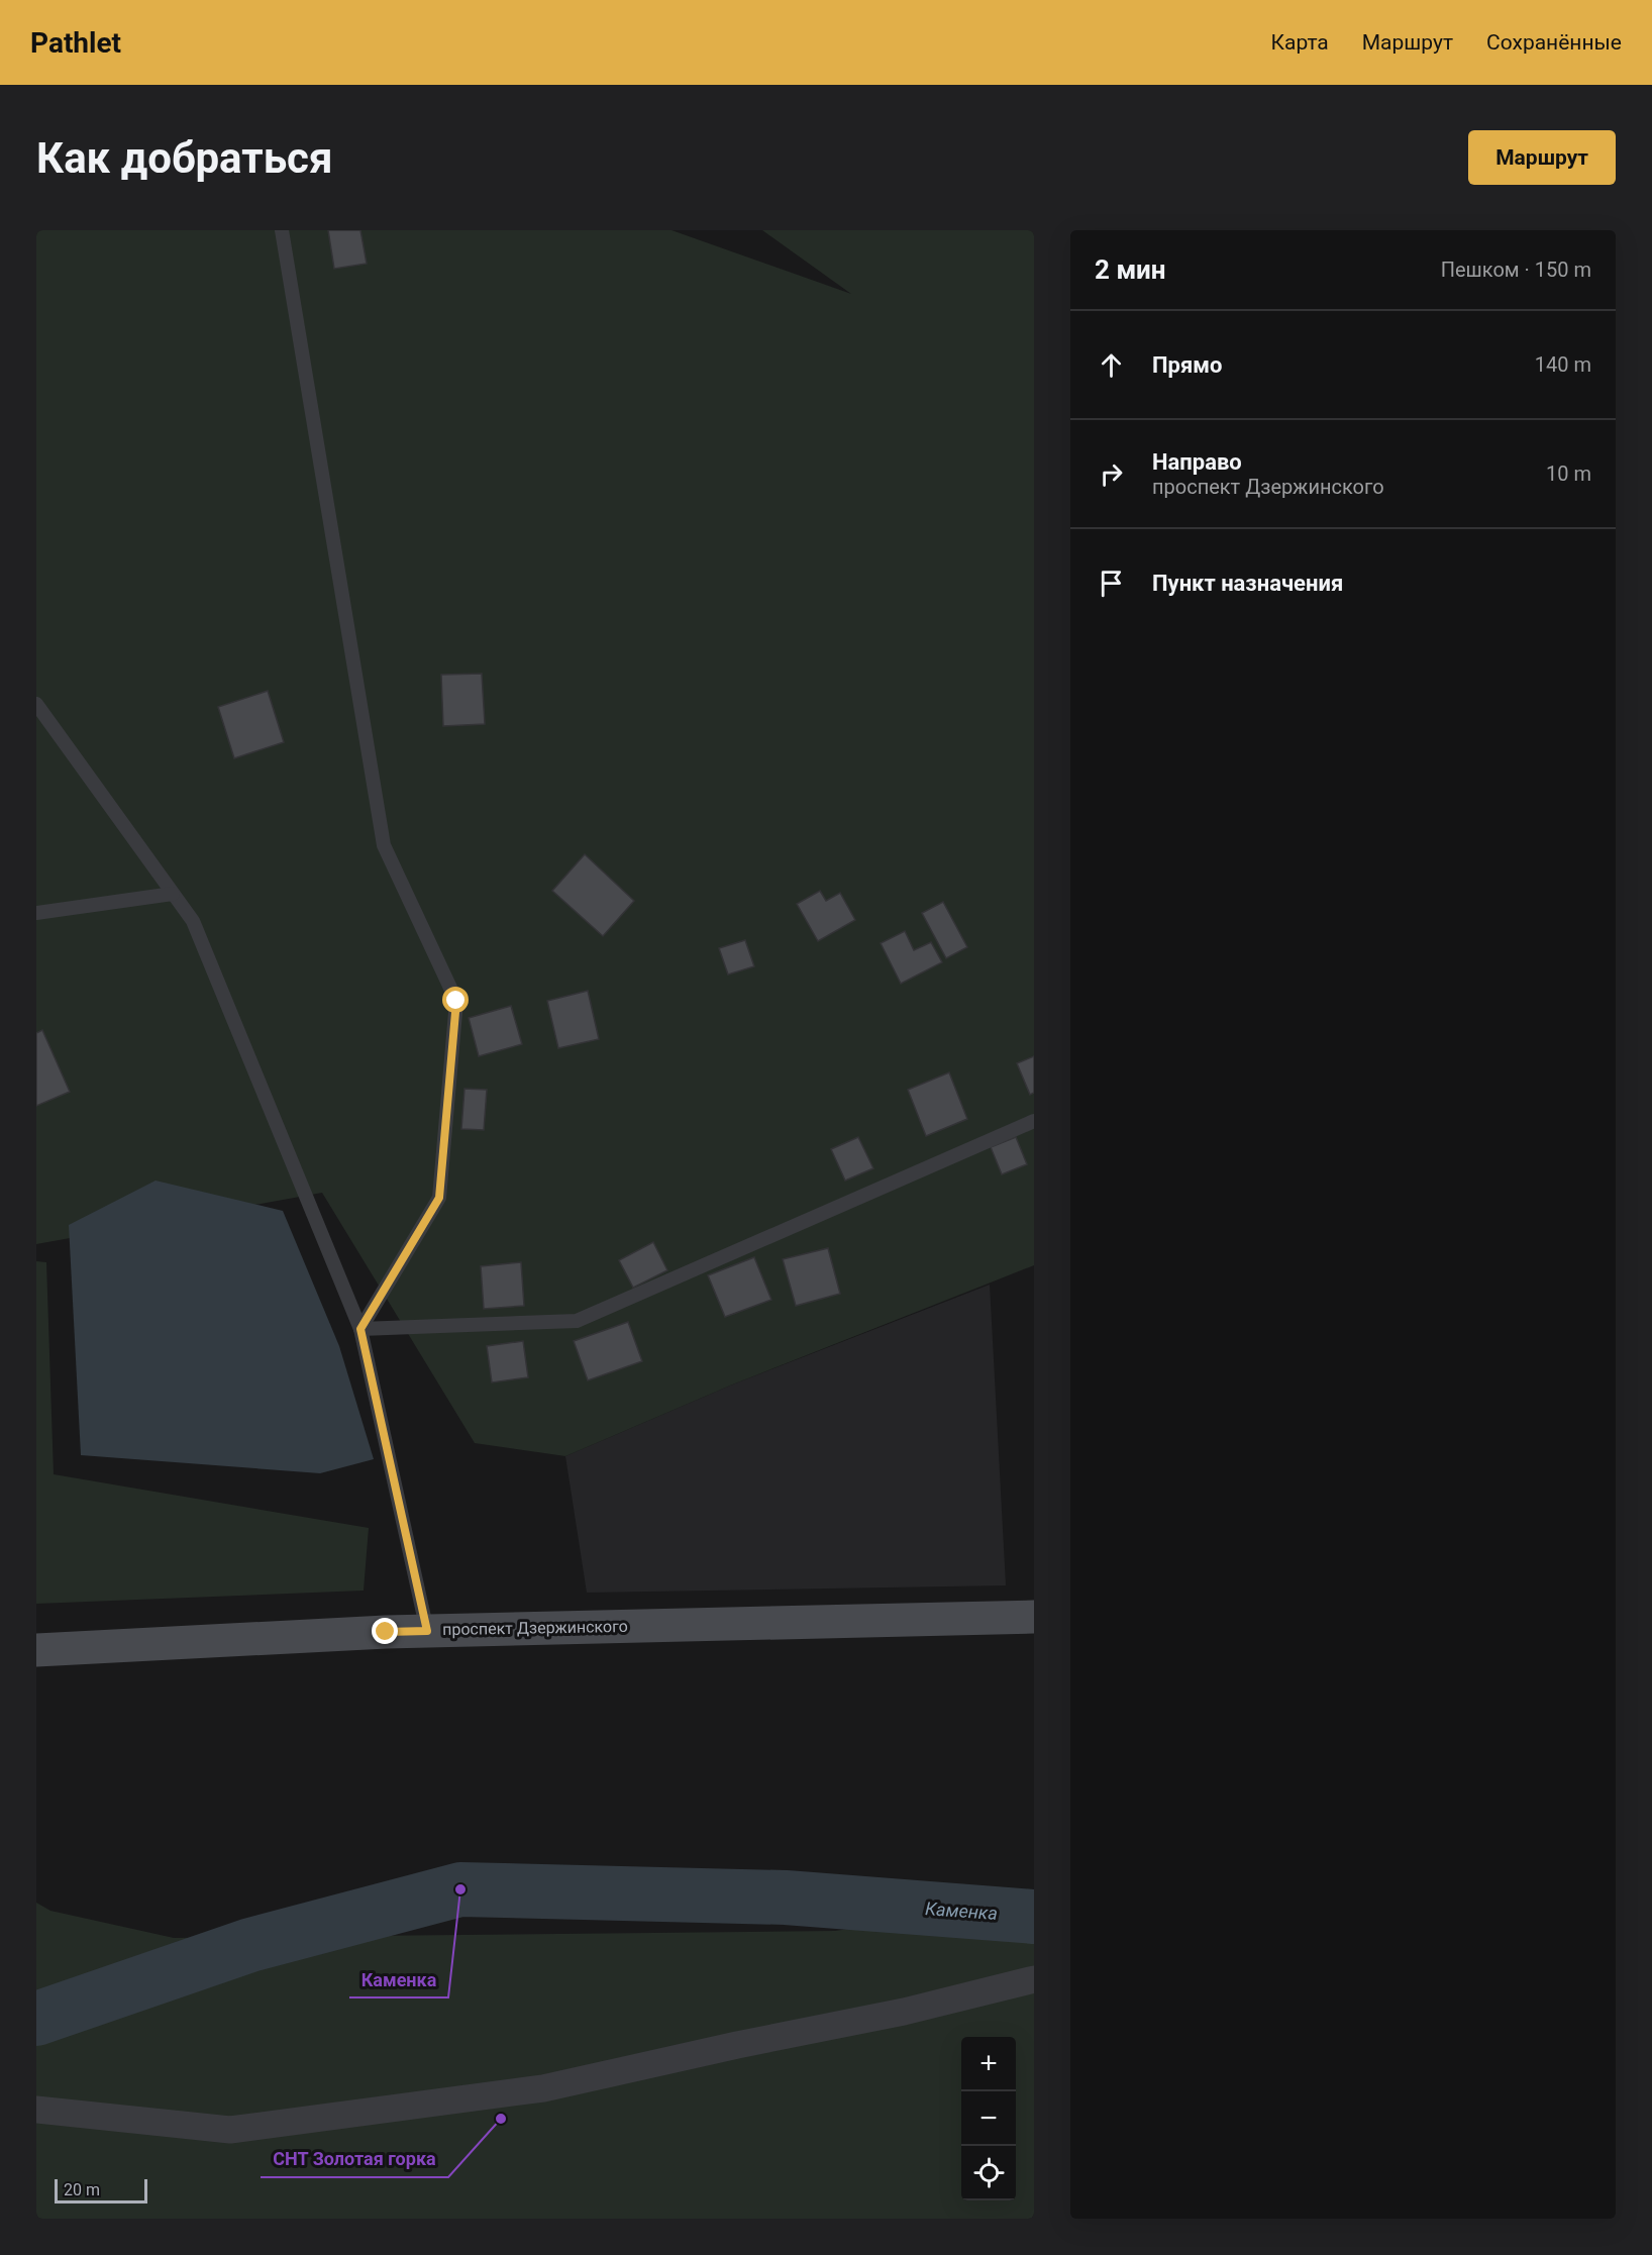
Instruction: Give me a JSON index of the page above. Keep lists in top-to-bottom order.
{
  "streets": {
    "street": ["проспект Дзержинского"]
  },
  "water": ["Каменка"],
  "places": ["Каменка", "СНТ Золотая горка"],
  "scale_bar": "20 m",
  "page": {
    "header": "Pathlet",
    "nav": ["Карта", "Маршрут", "Сохранённые"],
    "buttons": "Маршрут",
    "title": "Как добраться",
    "heading": ["2 мин", "Пешком · 150 m"],
    "list": [
      ["Прямо", "140 m"],
      ["Направо", "проспект Дзержинского", "10 m"],
      "Пункт назначения"
    ],
    "map_buttons": ["+", "−"],
    "scale": "20 m"
  }
}
